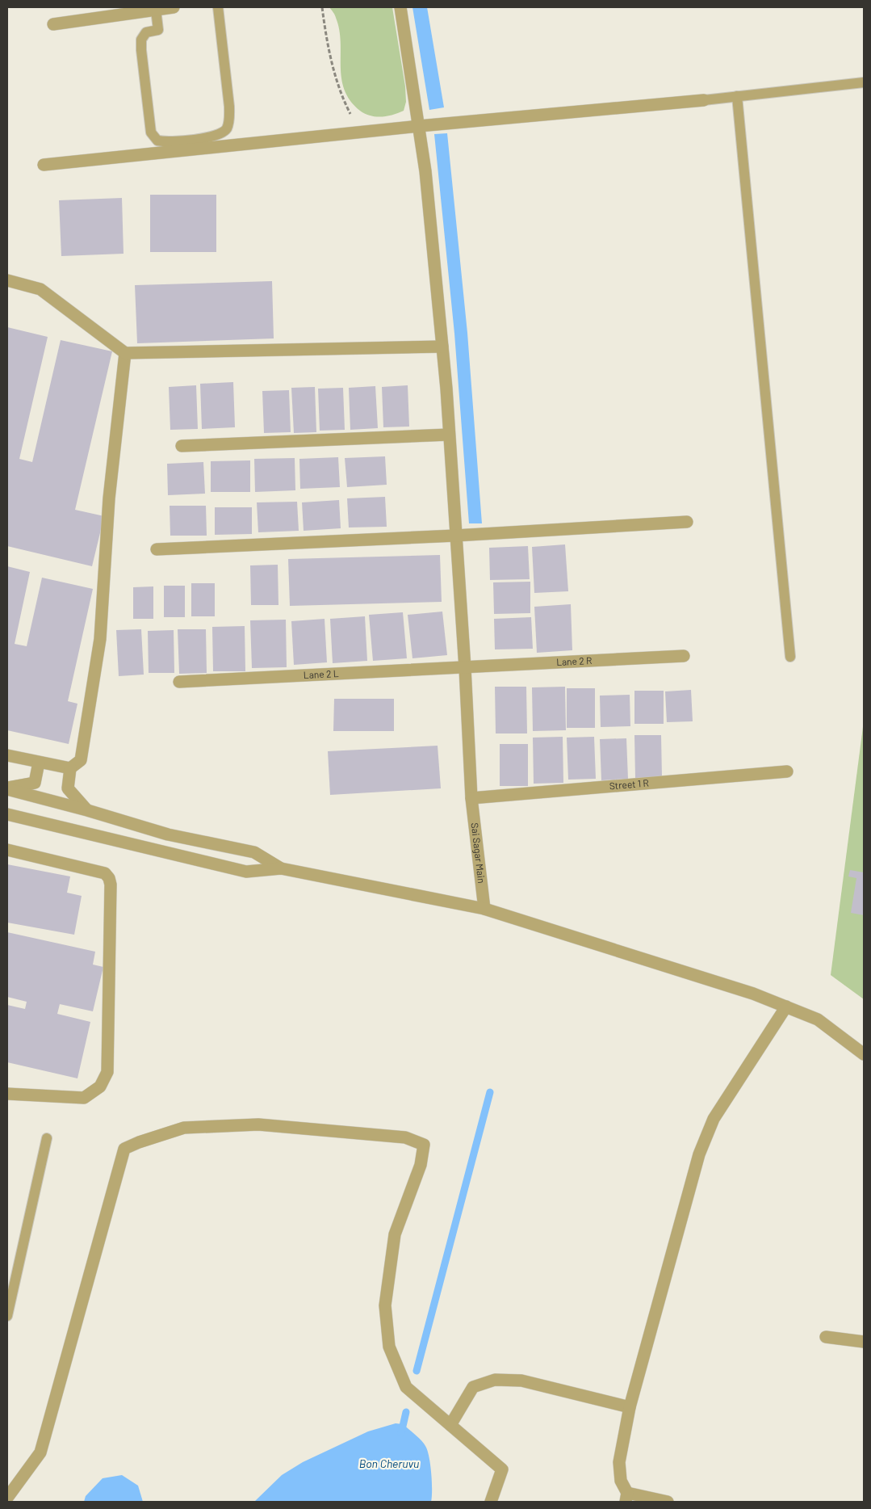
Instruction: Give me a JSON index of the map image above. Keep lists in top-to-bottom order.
{
  "streets": {
    "street": [
      "Lane 2 R",
      "Lane 2 L",
      "Street 1 R",
      "Sai Sagar Main"
    ]
  },
  "crossings": [
    ["Lane 2 R", "Lane 2 L"],
    ["Lane 2 R", "Sai Sagar Main"],
    ["Lane 2 L", "Sai Sagar Main"],
    ["Street 1 R", "Sai Sagar Main"]
  ],
  "water": ["Bon Cheruvu"]
}
